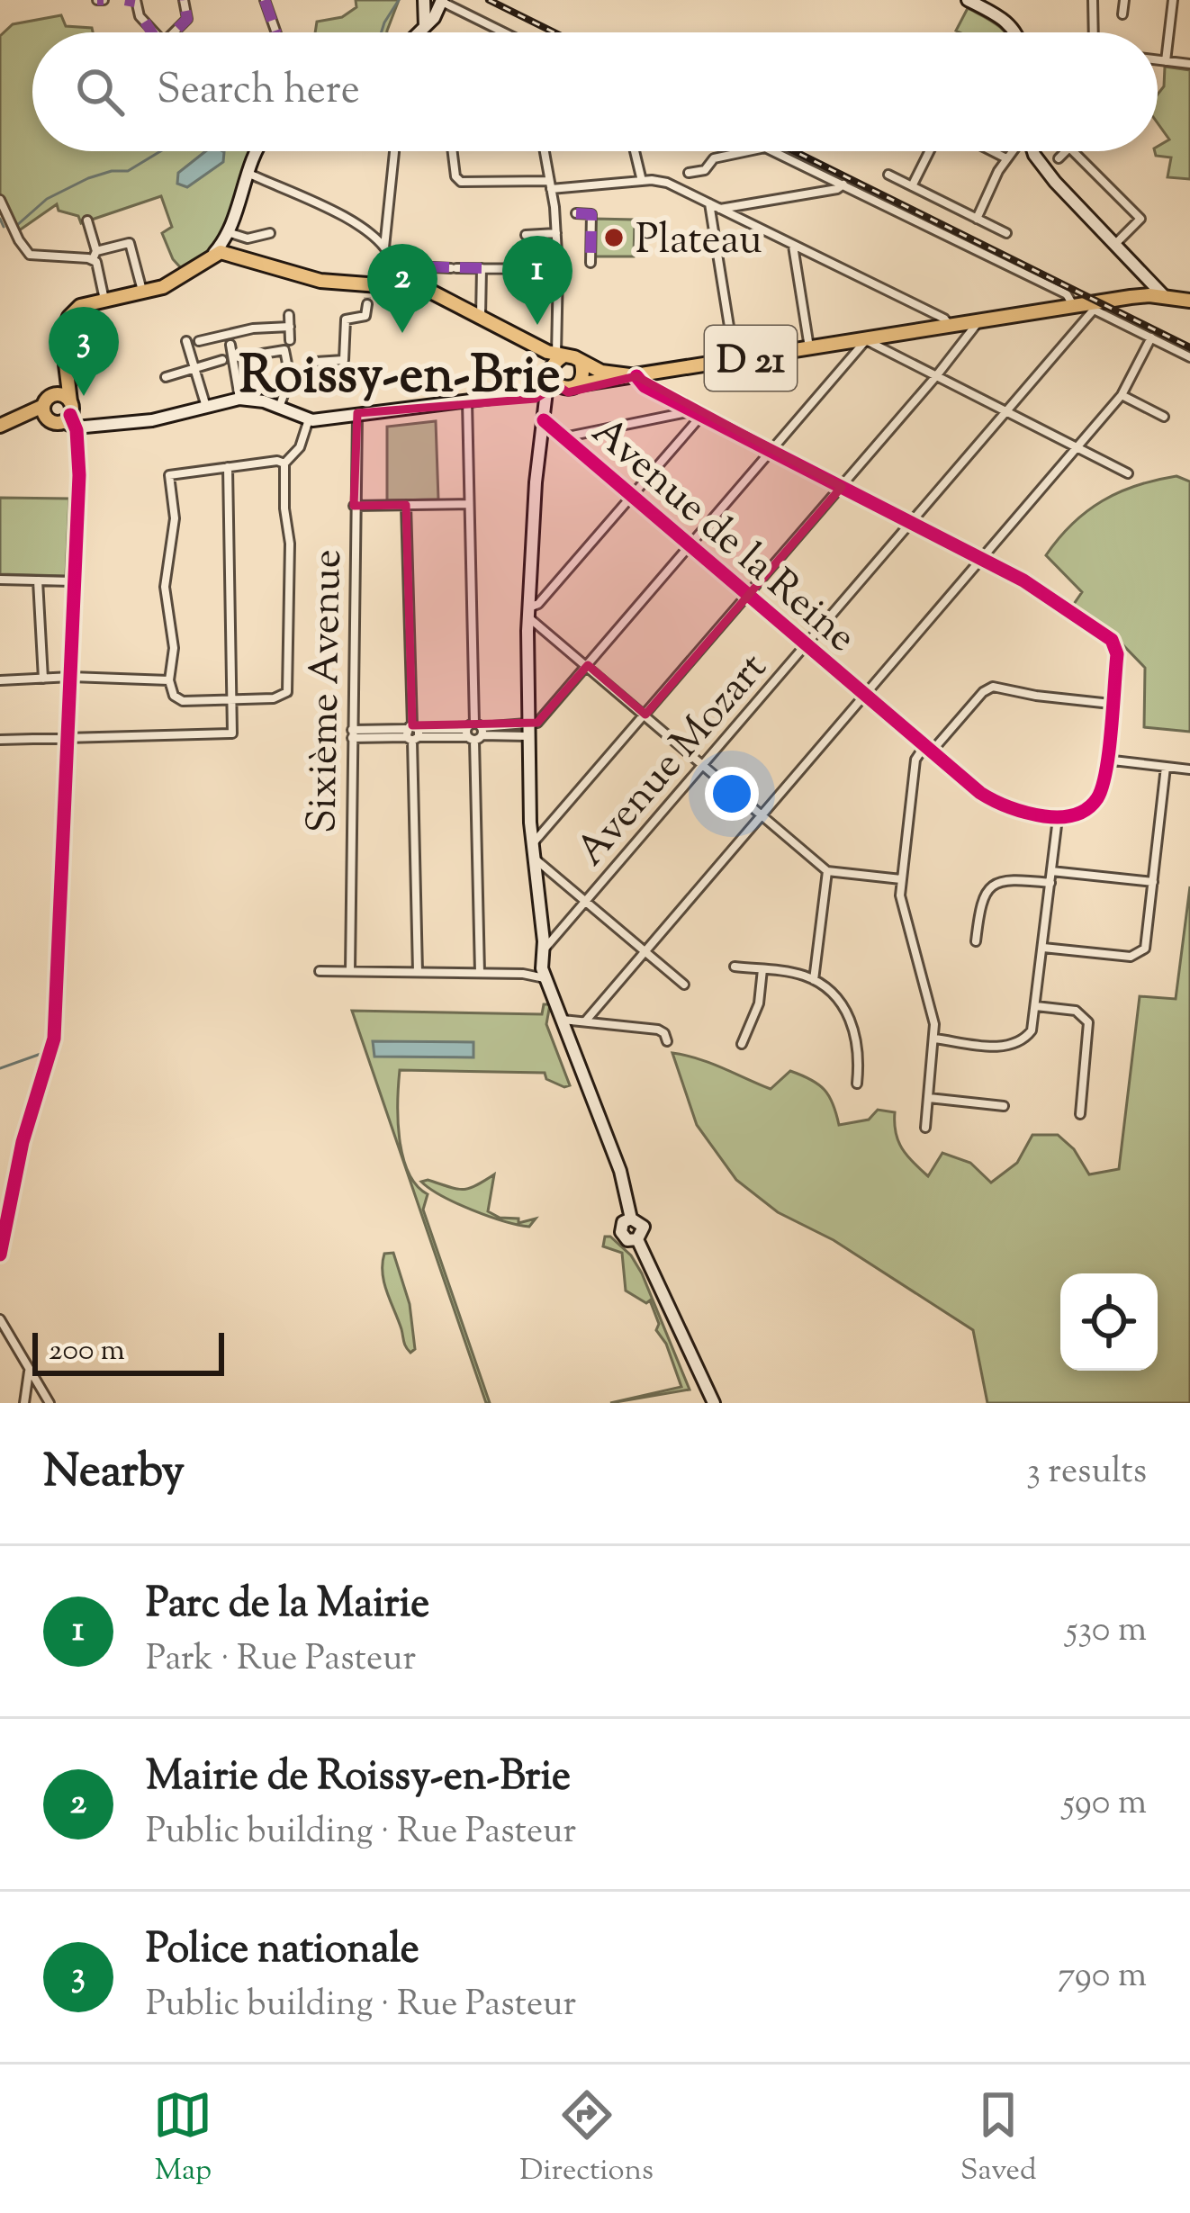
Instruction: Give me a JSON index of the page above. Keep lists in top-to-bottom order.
{
  "streets": {
    "main road": ["D 21"],
    "street": ["Avenue de la Reine", "Sixième Avenue", "Avenue Mozart"]
  },
  "crossings": [
    ["D 21", "Avenue Mozart"],
    ["Avenue de la Reine", "Avenue Mozart"]
  ],
  "districts": ["Roissy-en-Brie"],
  "places": ["Plateau"],
  "scale_bar": "200 m",
  "page": {
    "search": "Search here",
    "pins": ["1", "2", "3"],
    "scale": "200 m",
    "heading": ["Nearby", "3 results"],
    "list": [
      {
        "mark": "1",
        "name": "Parc de la Mairie",
        "note": "Park · Rue Pasteur",
        "value": "530 m"
      },
      {
        "mark": "2",
        "name": "Mairie de Roissy-en-Brie",
        "note": "Public building · Rue Pasteur",
        "value": "590 m"
      },
      {
        "mark": "3",
        "name": "Police nationale",
        "note": "Public building · Rue Pasteur",
        "value": "790 m"
      }
    ],
    "nav": ["Map", "Directions", "Saved"]
  }
}
